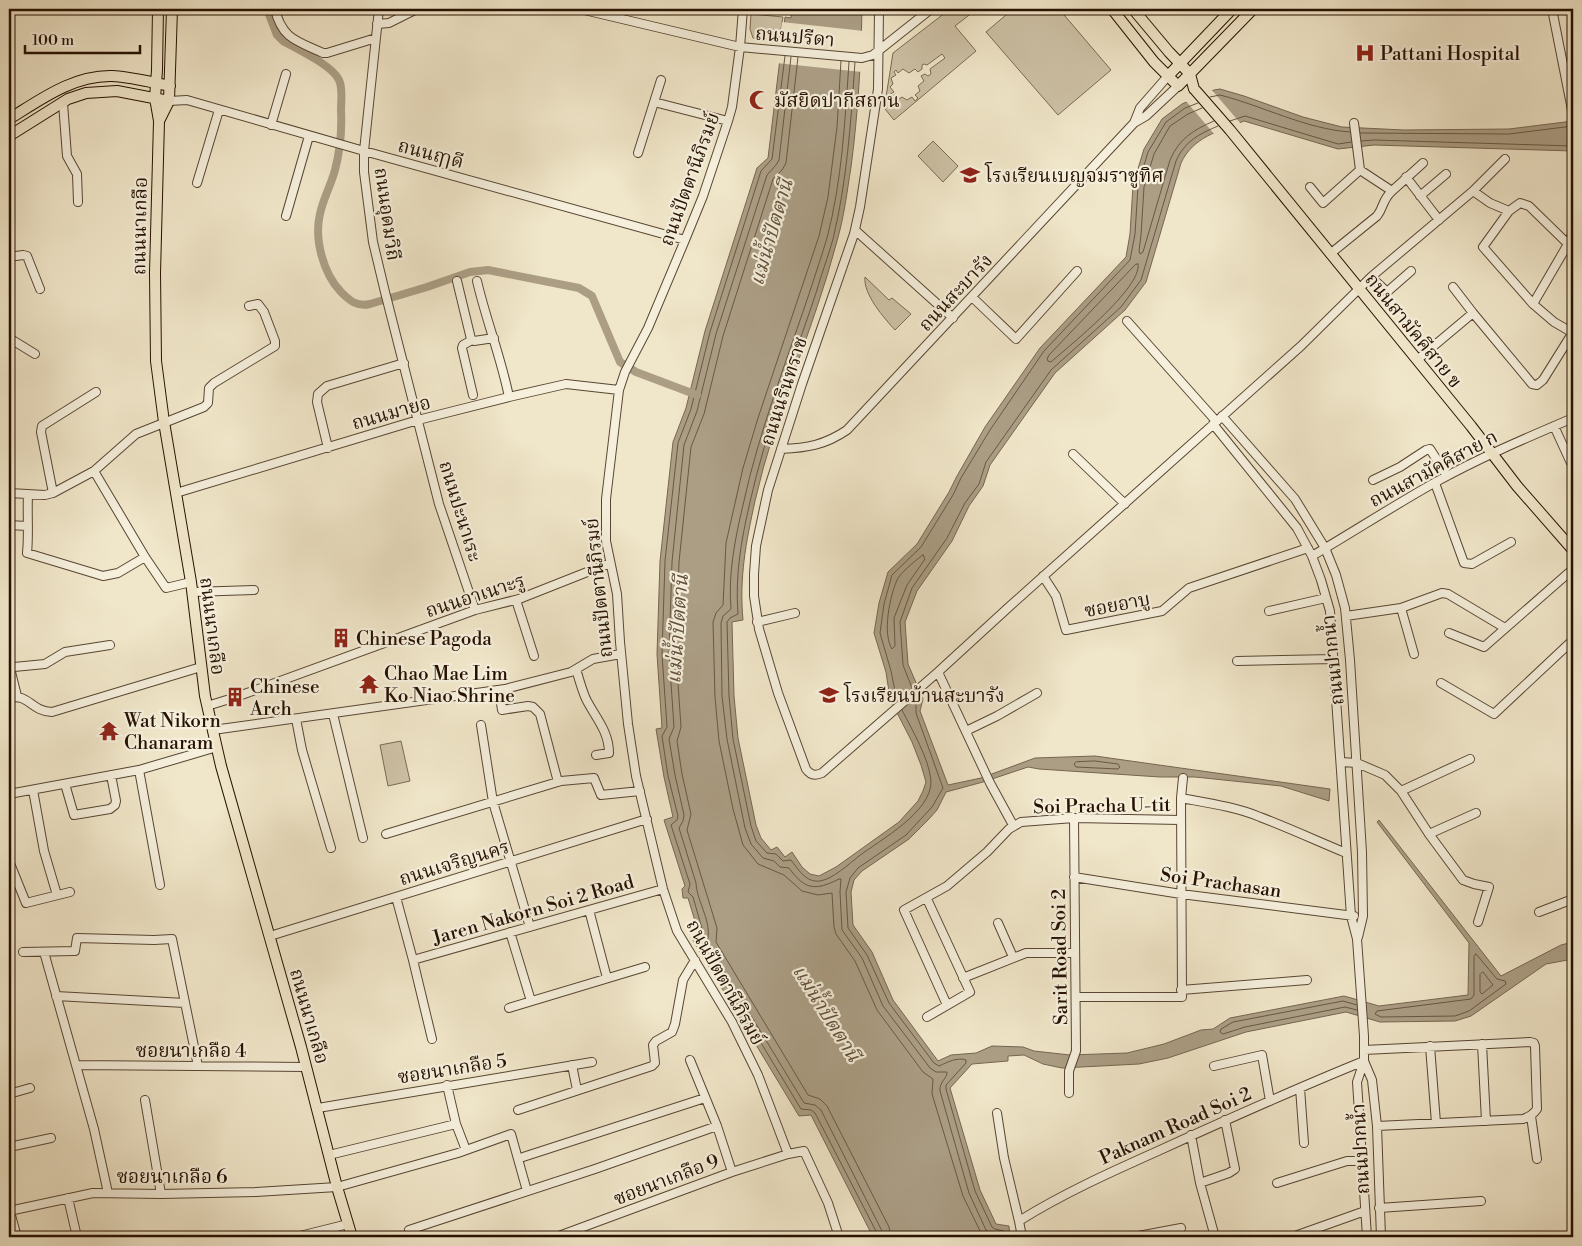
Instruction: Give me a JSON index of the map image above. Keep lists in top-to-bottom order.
{
  "streets": {
    "main road": ["ถนนนาเกลือ", "ถนนสามัคคีสาย ข"],
    "street": [
      "ถนนปรีดา",
      "ถนนฤๅดี",
      "ถนนปัตตานีภิรมย์",
      "ถนนอุดมวิถี",
      "ถนนสะบารัง",
      "ถนนนรินทราช",
      "ถนนมายอ",
      "ถนนสามัคคีสาย ก",
      "ถนนปะนาเระ",
      "ถนนอาเนาะรู",
      "ซอยอาบู",
      "ถนนปากน้ำ",
      "Soi Pracha U-tit",
      "ถนนเจริญนคร",
      "Soi Prachasan",
      "Jaren Nakorn Soi 2 Road",
      "Sarit Road Soi 2",
      "ซอยนาเกลือ 4",
      "ซอยนาเกลือ 5",
      "Paknam Road Soi 2",
      "ซอยนาเกลือ 6",
      "ซอยนาเกลือ 9"
    ]
  },
  "crossings": [
    ["ถนนปรีดา", "ถนนปัตตานีภิรมย์"],
    ["ถนนปรีดา", "ถนนนรินทราช"],
    ["ถนนฤๅดี", "ถนนปัตตานีภิรมย์"],
    ["ถนนฤๅดี", "ถนนอุดมวิถี"],
    ["ถนนฤๅดี", "ถนนนาเกลือ"],
    ["ถนนปัตตานีภิรมย์", "ถนนมายอ"],
    ["ถนนปัตตานีภิรมย์", "ถนนอาเนาะรู"],
    ["ถนนปัตตานีภิรมย์", "ถนนเจริญนคร"],
    ["ถนนปัตตานีภิรมย์", "Jaren Nakorn Soi 2 Road"],
    ["ถนนปัตตานีภิรมย์", "ซอยนาเกลือ 9"],
    ["ถนนอุดมวิถี", "ถนนมายอ"],
    ["ถนนอุดมวิถี", "ถนนปะนาเระ"],
    ["ถนนนาเกลือ", "ถนนมายอ"],
    ["ถนนนาเกลือ", "ถนนอาเนาะรู"],
    ["ถนนนาเกลือ", "ถนนเจริญนคร"],
    ["ถนนนาเกลือ", "ซอยนาเกลือ 4"],
    ["ถนนนาเกลือ", "ซอยนาเกลือ 5"],
    ["ถนนนาเกลือ", "ซอยนาเกลือ 6"],
    ["ถนนสะบารัง", "ถนนนรินทราช"],
    ["ถนนสามัคคีสาย ข", "ถนนสามัคคีสาย ก"],
    ["ถนนมายอ", "ถนนปะนาเระ"],
    ["ถนนสามัคคีสาย ก", "ถนนปากน้ำ"],
    ["ถนนปะนาเระ", "ถนนอาเนาะรู"],
    ["ซอยอาบู", "ถนนปากน้ำ"],
    ["ถนนปากน้ำ", "Soi Prachasan"],
    ["ถนนปากน้ำ", "Paknam Road Soi 2"],
    ["Soi Pracha U-tit", "Sarit Road Soi 2"],
    ["Soi Prachasan", "Sarit Road Soi 2"]
  ],
  "water": ["แม่น้ำปัตตานี"],
  "places": {
    "hospital": ["Pattani Hospital"],
    "mosque": ["มัสยิดปากีสถาน"],
    "school or university": ["โรงเรียนเบญจมราชูทิศ", "โรงเรียนบ้านสะบารัง"],
    "building": ["Chinese Pagoda", "Chinese Arch"],
    "temple": ["Chao Mae Lim Ko Niao Shrine", "Wat Nikorn Chanaram"]
  },
  "scale_bar": "100 m"
}
